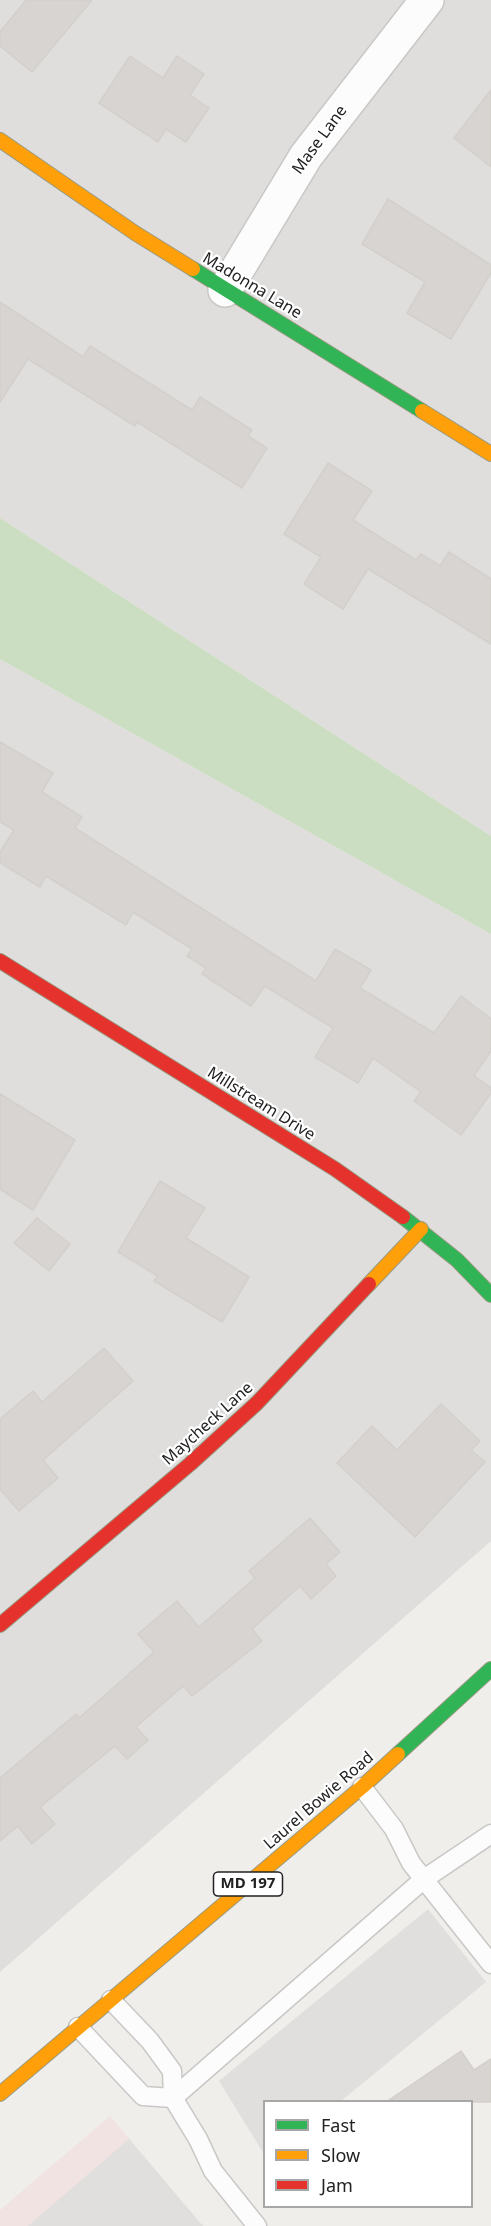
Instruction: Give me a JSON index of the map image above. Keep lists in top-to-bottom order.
{
  "streets": {
    "street": [
      "Mase Lane",
      "Madonna Lane",
      "Millstream Drive",
      "Maycheck Lane",
      "Laurel Bowie Road",
      "MD 197"
    ]
  },
  "crossings": [
    ["Mase Lane", "Madonna Lane"],
    ["Millstream Drive", "Maycheck Lane"]
  ],
  "legend": ["Fast", "Slow", "Jam"]
}
